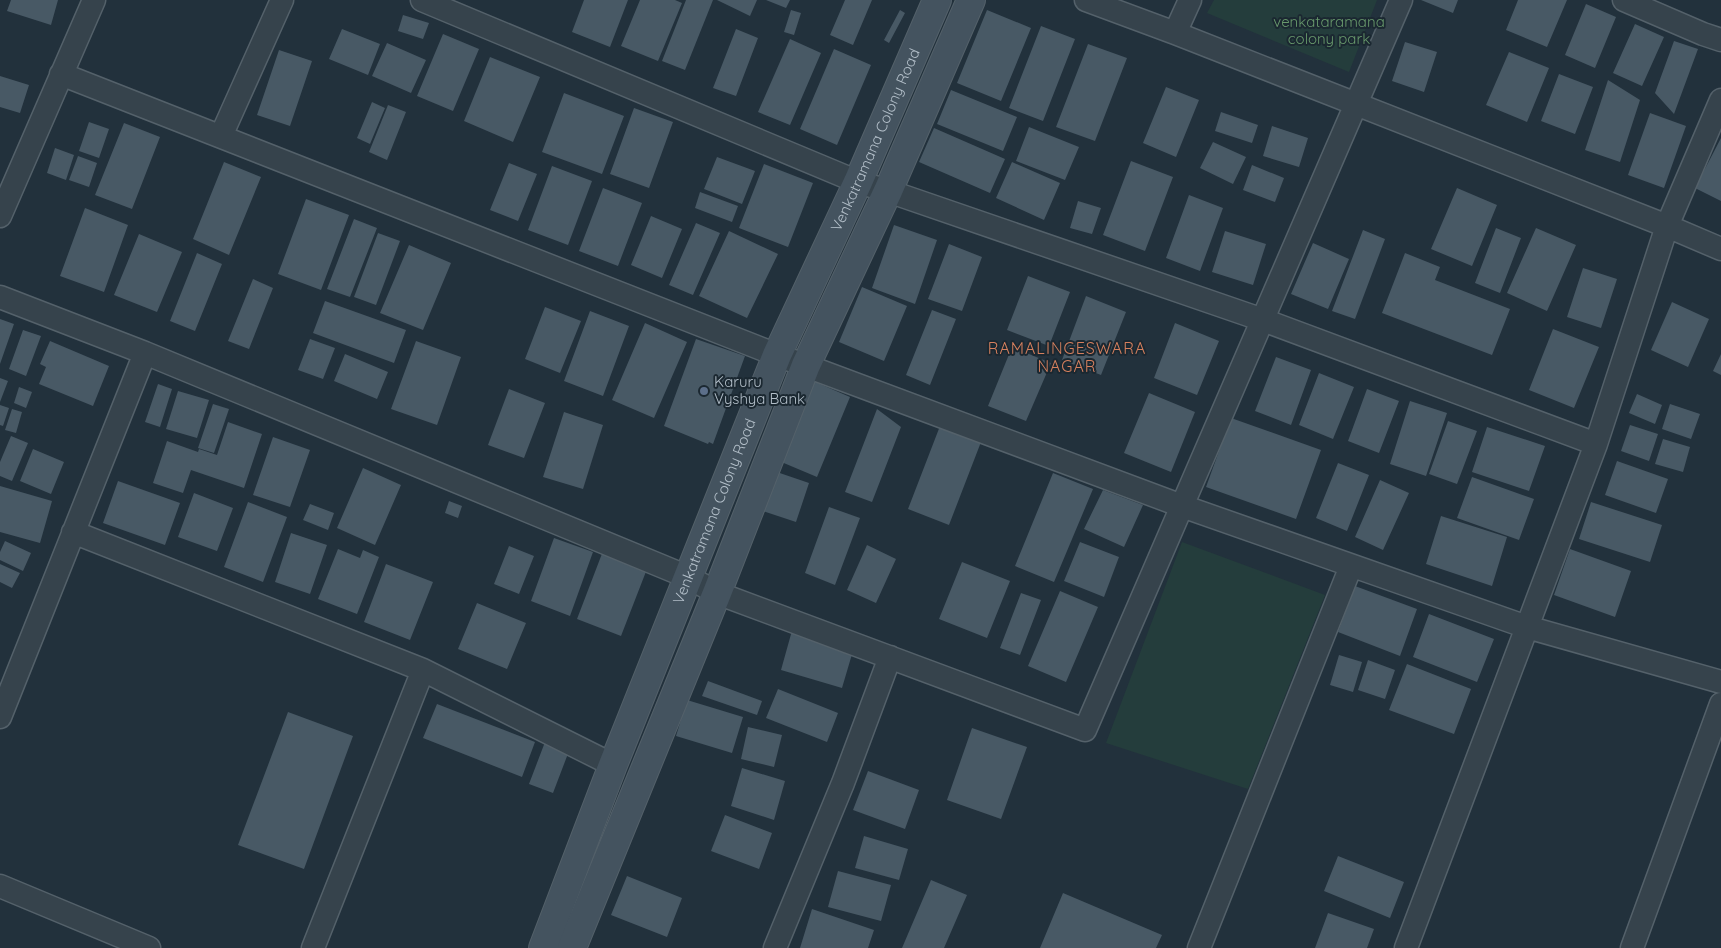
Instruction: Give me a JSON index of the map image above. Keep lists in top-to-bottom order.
{
  "streets": {
    "main road": ["Venkatramana Colony Road"]
  },
  "districts": ["RAMALINGESWARA NAGAR"],
  "parks": ["venkataramana colony park"],
  "places": ["Karuru Vyshya Bank"]
}
